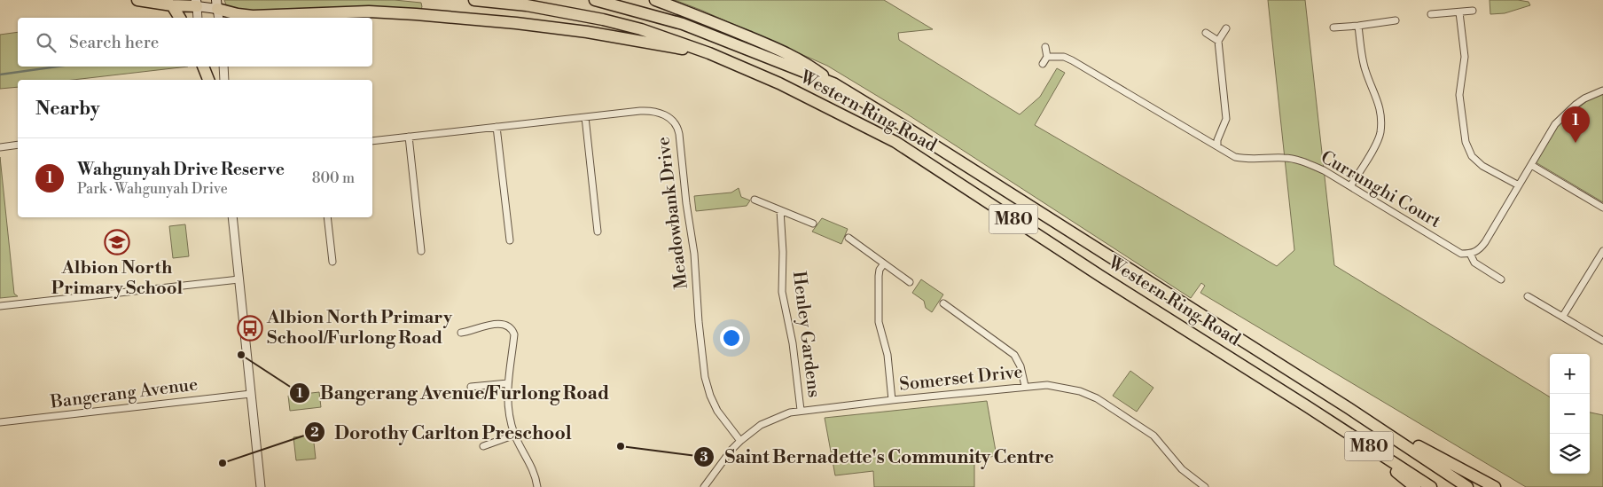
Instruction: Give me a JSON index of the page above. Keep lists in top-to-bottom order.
{
  "streets": {
    "highway": ["Western Ring Road", "M80"],
    "street": [
      "Currunghi Court",
      "Meadowbank Drive",
      "Henley Gardens",
      "Somerset Drive",
      "Bangerang Avenue"
    ]
  },
  "crossings": [
    ["Meadowbank Drive", "Somerset Drive"],
    ["Henley Gardens", "Somerset Drive"]
  ],
  "places": {
    "school or university": ["Albion North Primary School"],
    "bus stop": ["Albion North Primary School/Furlong Road"],
    "other": ["Bangerang Avenue/Furlong Road", "Saint Bernadette's Community Centre", "Dorothy Carlton Preschool"]
  },
  "page": {
    "search": "Search here",
    "heading": "Nearby",
    "pins": "1",
    "list": [
      {
        "mark": "1",
        "name": "Wahgunyah Drive Reserve",
        "note": "Park · Wahgunyah Drive",
        "value": "800 m"
      }
    ],
    "map_buttons": ["+", "−"]
  }
}
